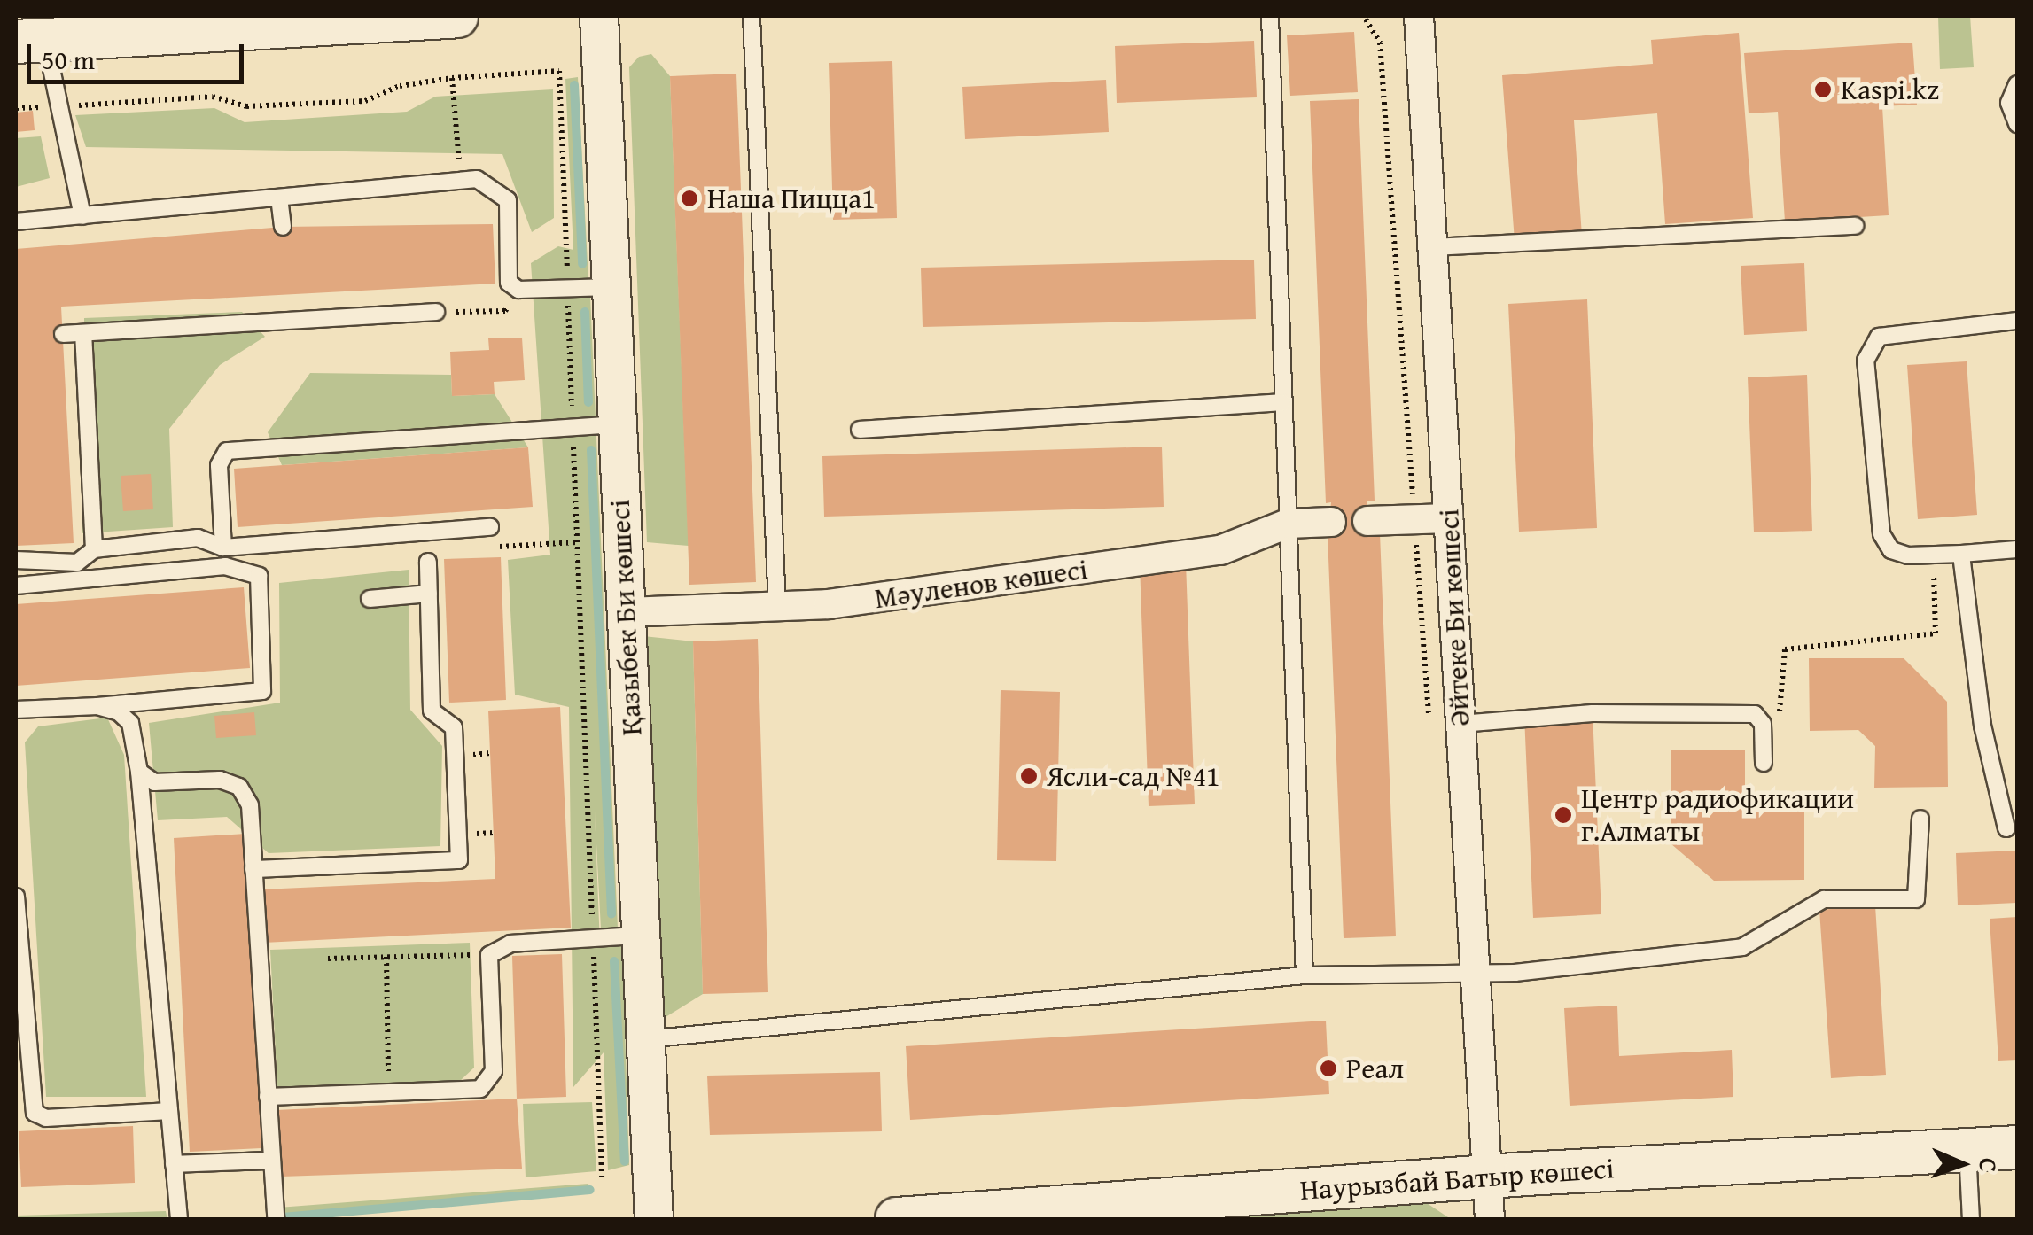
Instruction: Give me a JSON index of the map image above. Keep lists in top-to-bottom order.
{
  "streets": {
    "main road": ["Наурызбай Батыр көшесі"],
    "street": ["Мәуленов көшесі", "Қазыбек Би көшесі", "Әйтеке Би көшесі"]
  },
  "crossings": [
    ["Мәуленов көшесі", "Қазыбек Би көшесі"],
    ["Әйтеке Би көшесі", "Наурызбай Батыр көшесі"]
  ],
  "places": [
    "Kaspi.kz",
    "Наша Пицца1",
    "Ясли-сад №41",
    "Центр радиофикации г.Алматы",
    "Реал"
  ],
  "scale_bar": "50 m",
  "north": "right"
}
